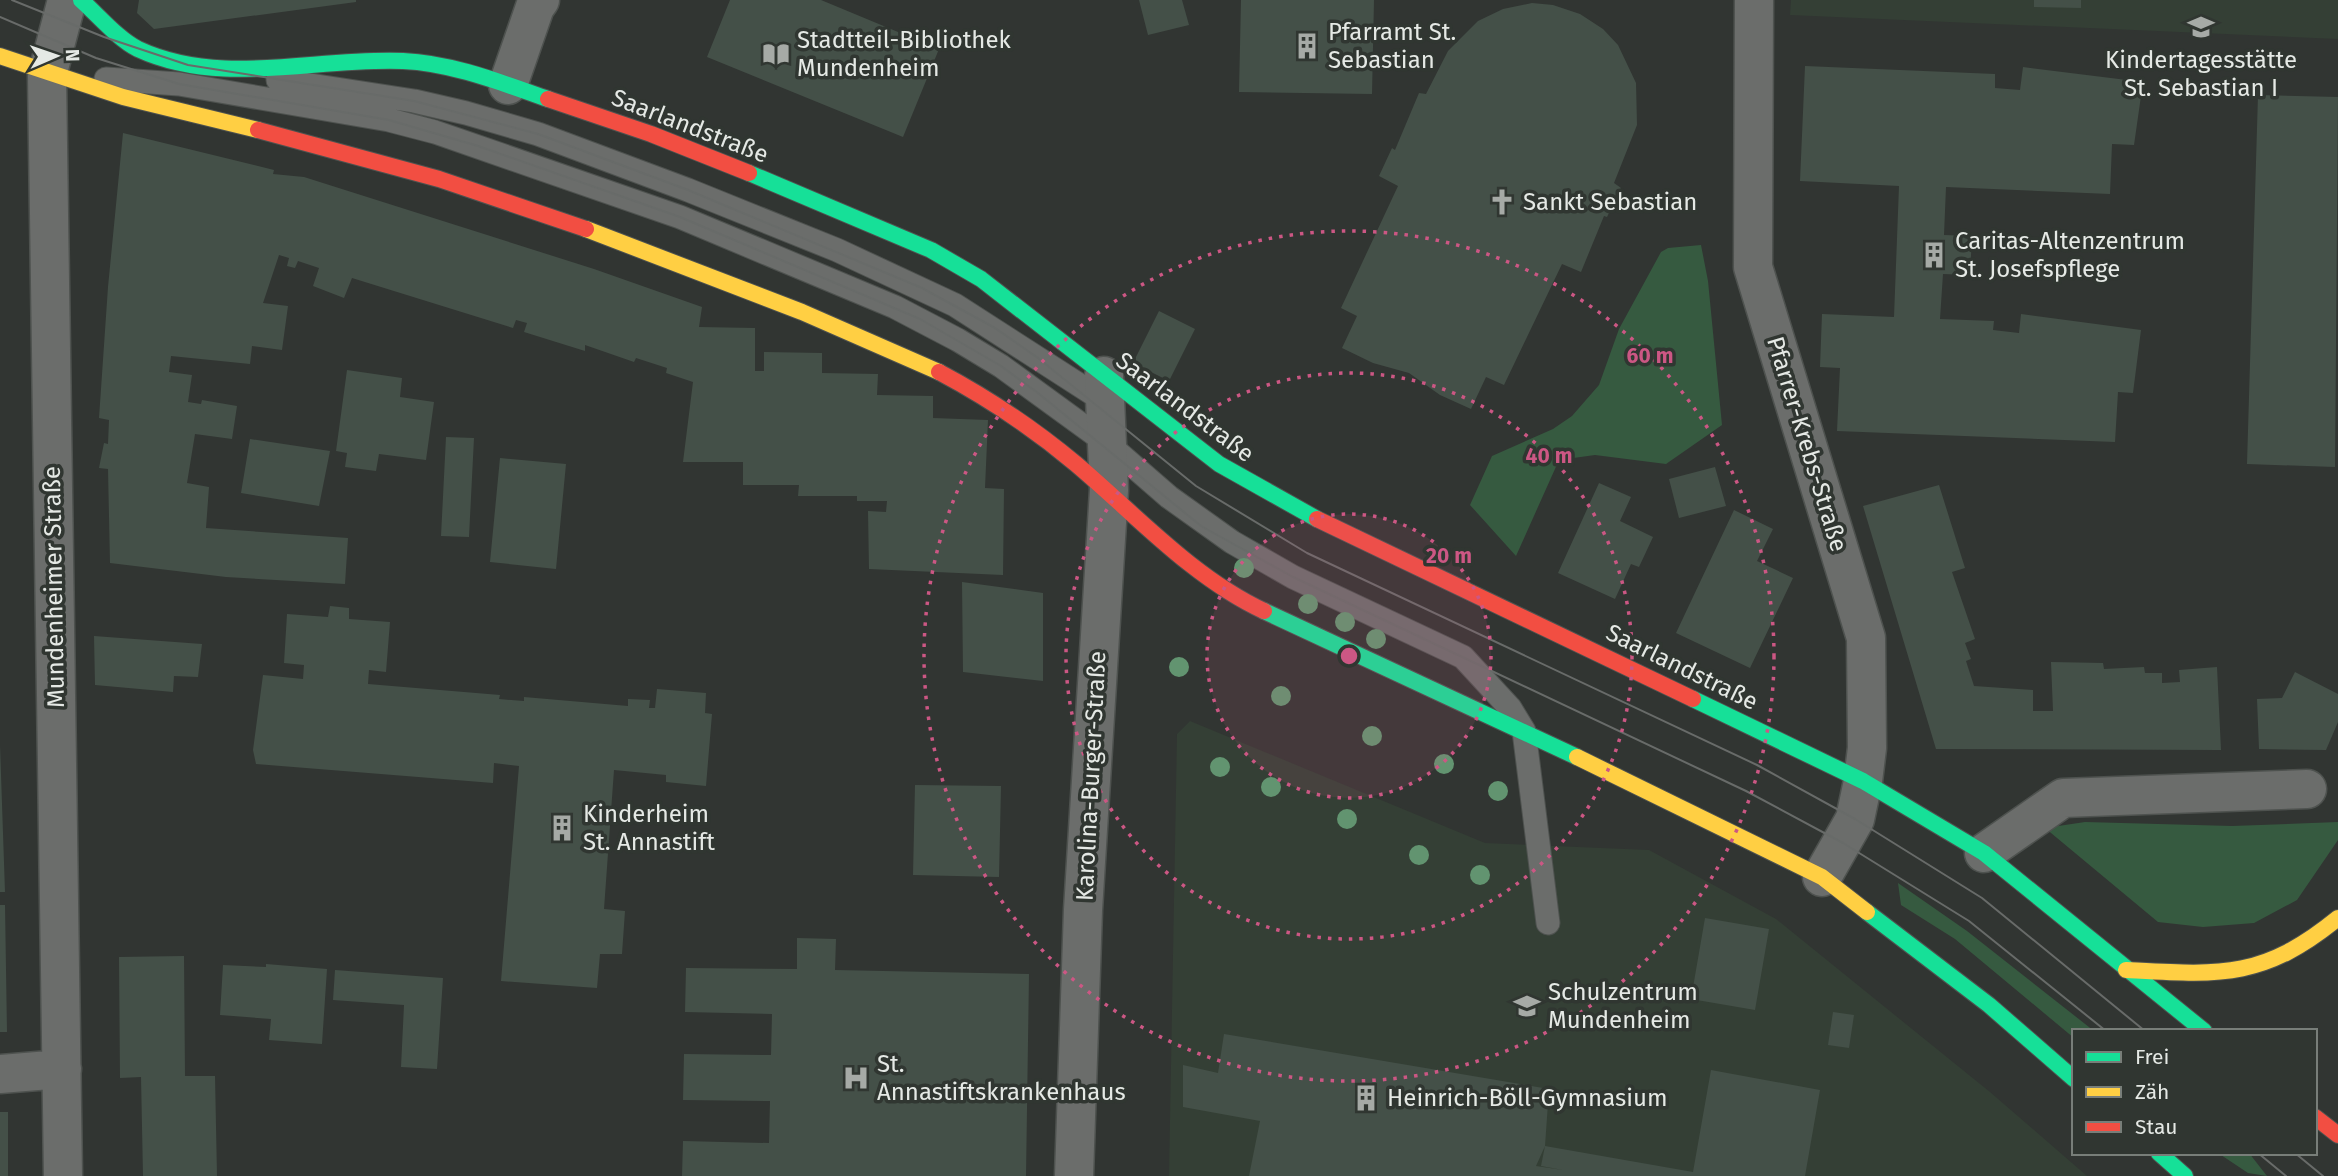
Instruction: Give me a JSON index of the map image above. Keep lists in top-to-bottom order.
{
  "streets": {
    "street": [
      "Saarlandstraße",
      "Pfarrer-Krebs-Straße",
      "Mundenheimer Straße",
      "Karolina-Burger-Straße"
    ]
  },
  "crossings": [
    ["Saarlandstraße", "Pfarrer-Krebs-Straße"],
    ["Saarlandstraße", "Karolina-Burger-Straße"]
  ],
  "places": {
    "school or university": ["Kindertagesstätte St. Sebastian I", "Schulzentrum Mundenheim"],
    "building": [
      "Pfarramt St. Sebastian",
      "Caritas-Altenzentrum St. Josefspflege",
      "Kinderheim St. Annastift",
      "Heinrich-Böll-Gymnasium"
    ],
    "library": ["Stadtteil-Bibliothek Mundenheim"],
    "church": ["Sankt Sebastian"],
    "hospital": ["St. Annastiftskrankenhaus"]
  },
  "legend": ["Frei", "Zäh", "Stau"],
  "north": "right",
  "rings": ["60 m", "40 m", "20 m"]
}
